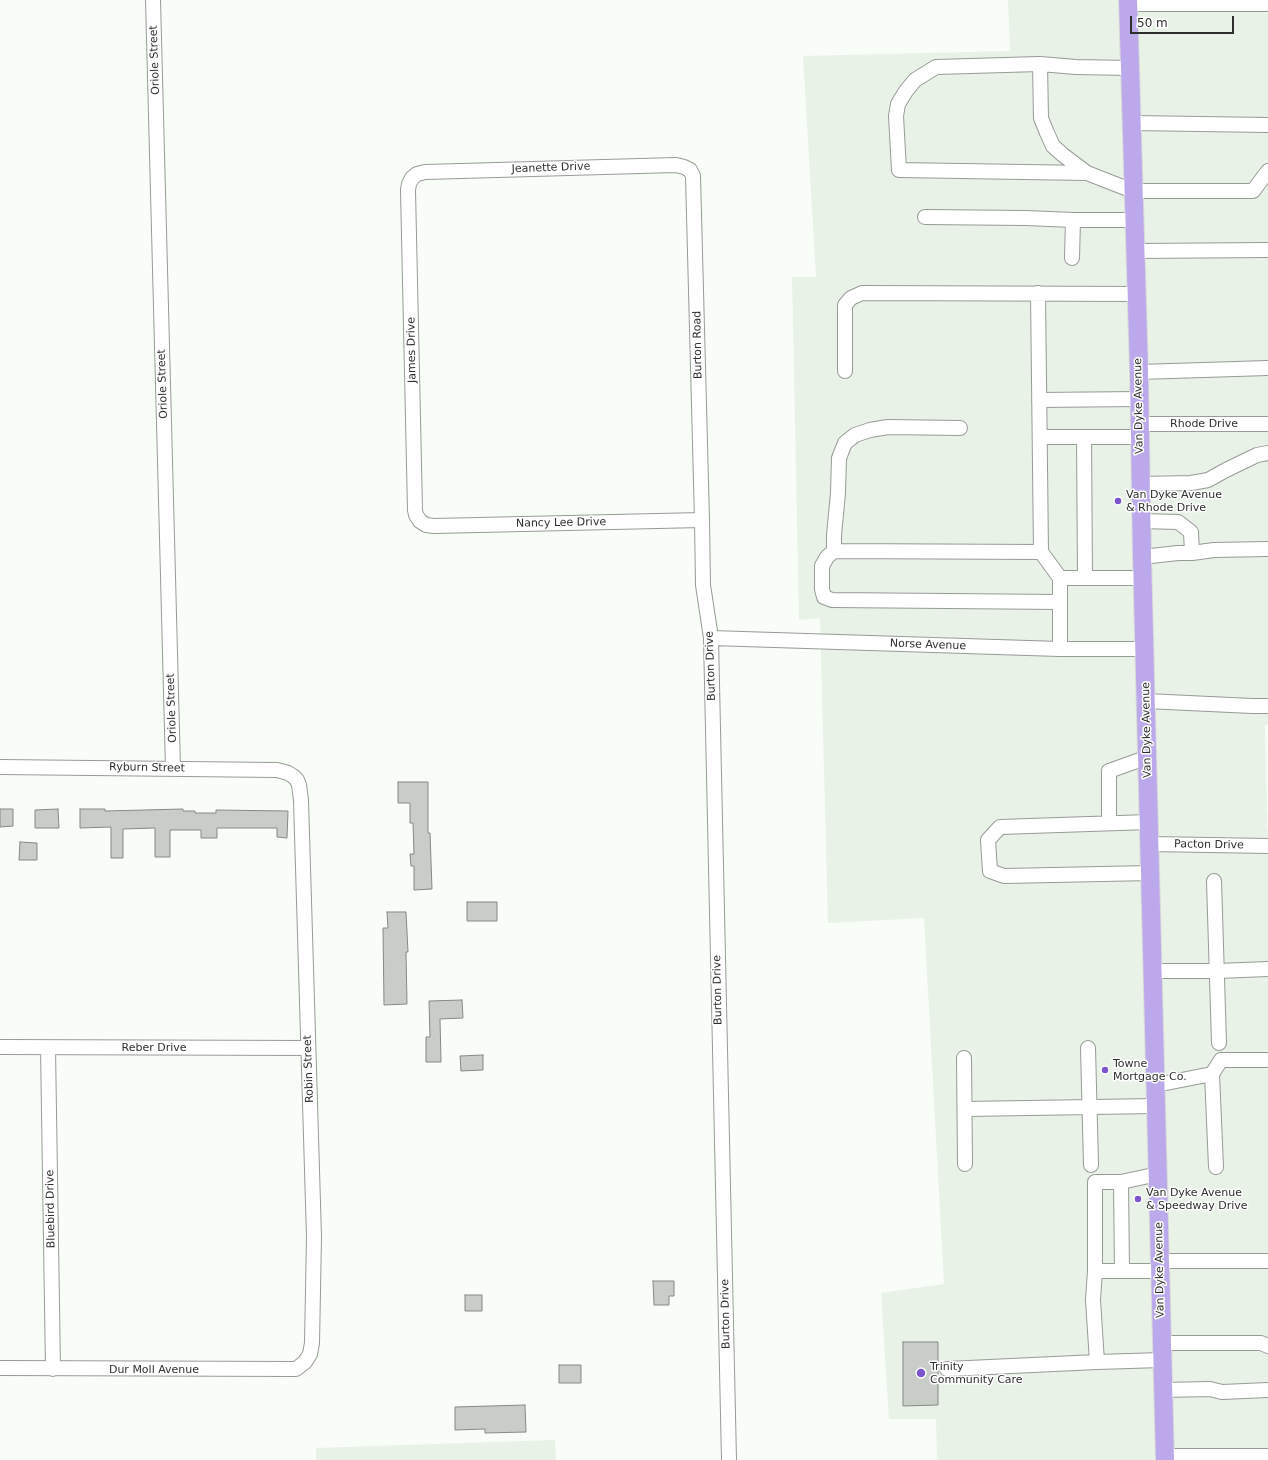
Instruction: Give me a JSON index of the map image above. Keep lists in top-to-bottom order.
{
  "streets": {
    "main road": ["Van Dyke Avenue"],
    "street": [
      "Oriole Street",
      "Jeanette Drive",
      "Burton Road",
      "James Drive",
      "Rhode Drive",
      "Nancy Lee Drive",
      "Norse Avenue",
      "Burton Drive",
      "Ryburn Street",
      "Pacton Drive",
      "Reber Drive",
      "Robin Street",
      "Bluebird Drive",
      "Dur Moll Avenue"
    ]
  },
  "crossings": [
    ["Oriole Street", "Ryburn Street"],
    ["Jeanette Drive", "Burton Road"],
    ["Jeanette Drive", "James Drive"],
    ["Burton Road", "Nancy Lee Drive"],
    ["Burton Road", "Burton Drive"],
    ["James Drive", "Nancy Lee Drive"],
    ["Van Dyke Avenue", "Rhode Drive"],
    ["Van Dyke Avenue", "Norse Avenue"],
    ["Van Dyke Avenue", "Pacton Drive"],
    ["Nancy Lee Drive", "Burton Drive"],
    ["Norse Avenue", "Burton Drive"],
    ["Ryburn Street", "Robin Street"],
    ["Reber Drive", "Robin Street"],
    ["Reber Drive", "Bluebird Drive"],
    ["Robin Street", "Dur Moll Avenue"],
    ["Bluebird Drive", "Dur Moll Avenue"]
  ],
  "places": [
    "Van Dyke Avenue & Rhode Drive",
    "Towne Mortgage Co.",
    "Van Dyke Avenue & Speedway Drive",
    "Trinity Community Care"
  ],
  "scale_bar": "50 m"
}
